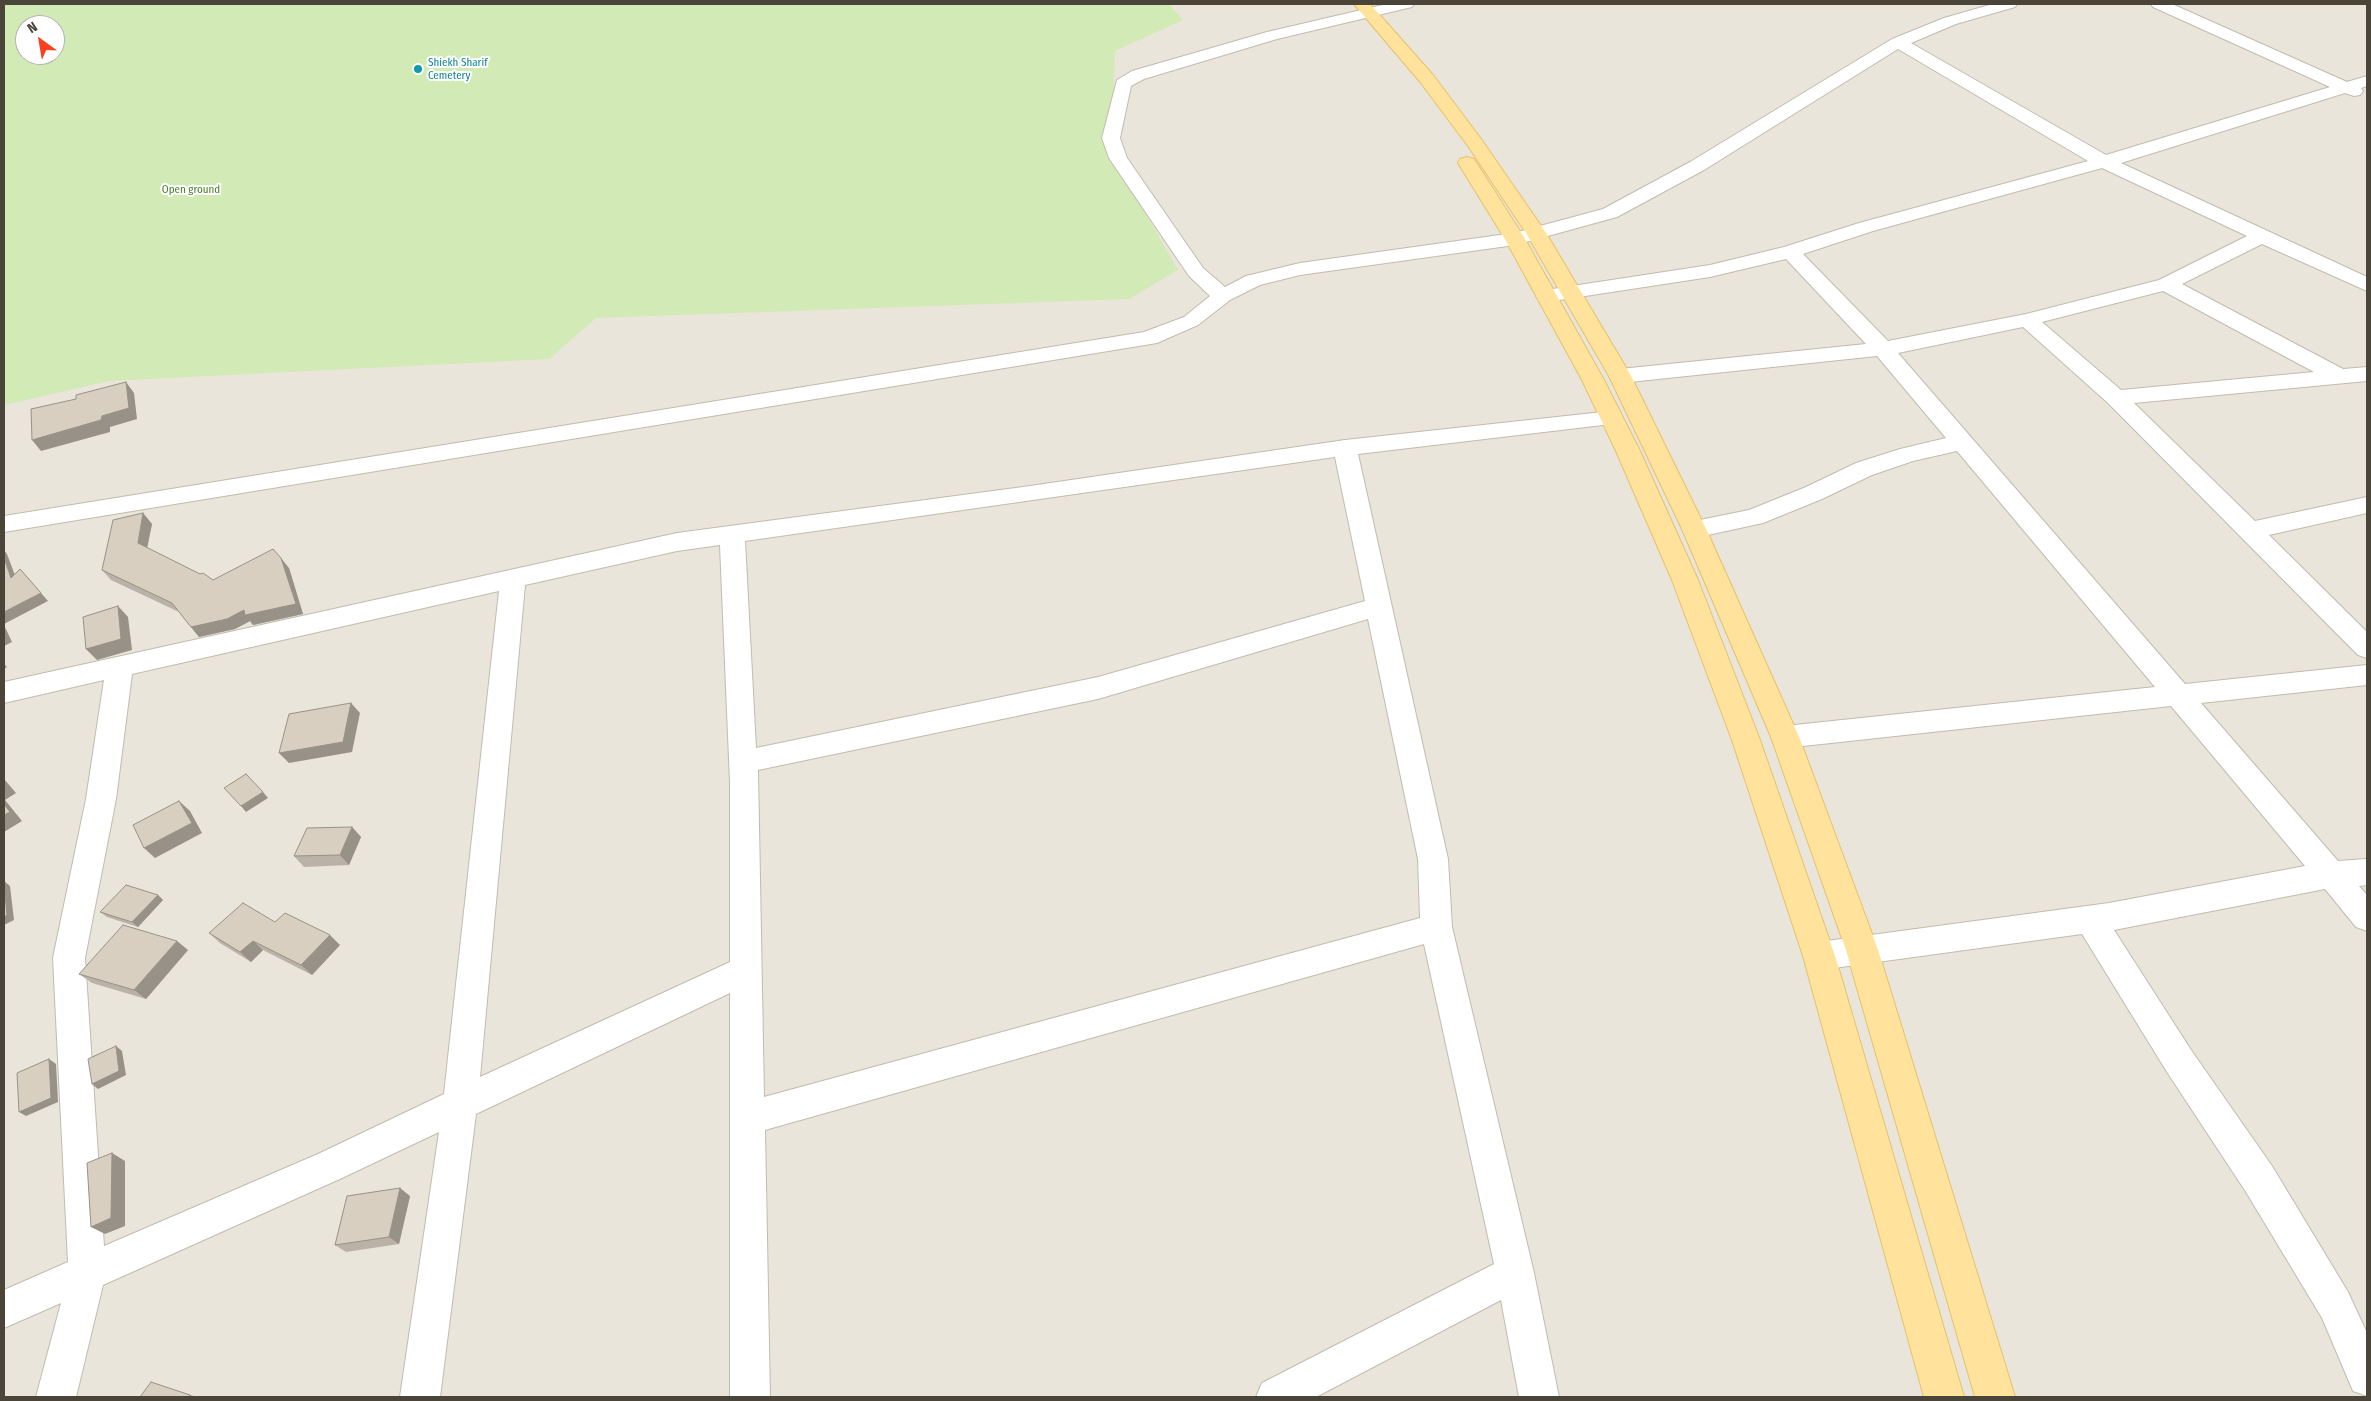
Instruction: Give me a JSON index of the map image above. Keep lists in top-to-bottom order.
{
  "parks": ["Open ground"],
  "places": ["Shiekh Sharif Cemetery"],
  "north": "top left"
}
